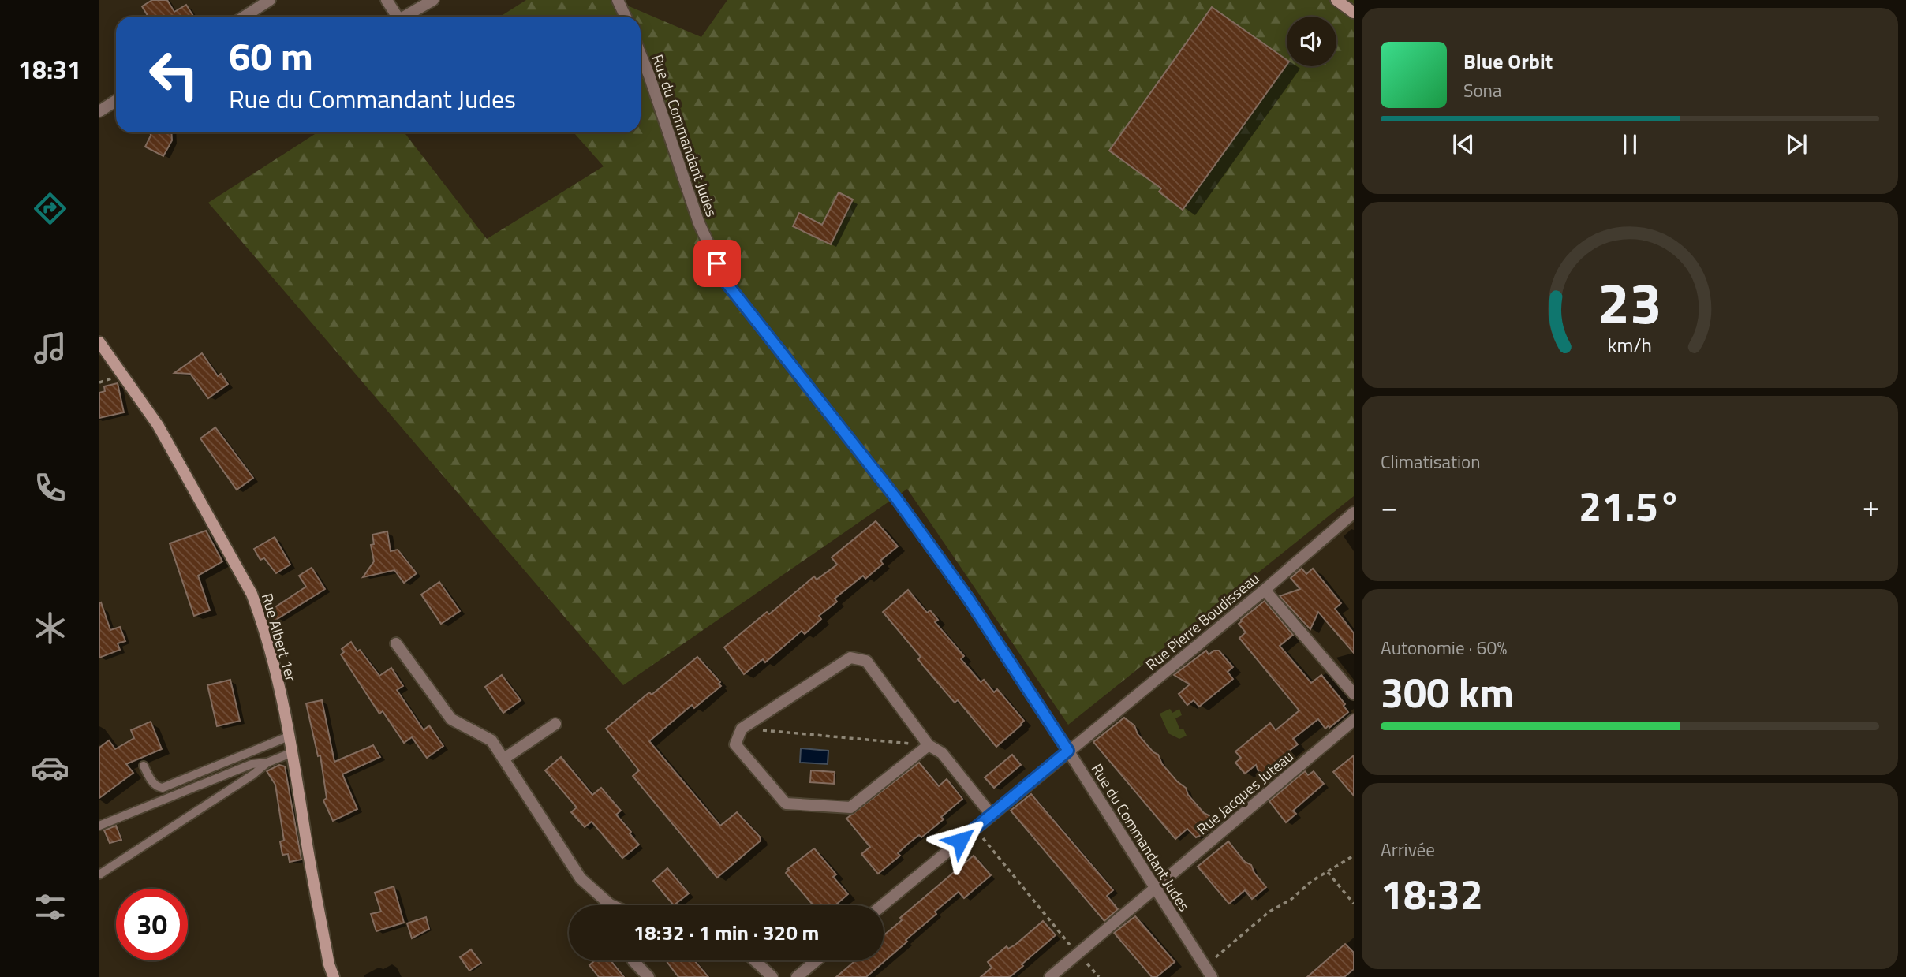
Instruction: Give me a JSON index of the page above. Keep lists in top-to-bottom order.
{
  "streets": {
    "street": [
      "Rue du Commandant Judes",
      "Rue Pierre Boudisseau",
      "Rue Albert 1er",
      "Rue Jacques Juteau"
    ]
  },
  "crossings": [
    ["Rue du Commandant Judes", "Rue Pierre Boudisseau"],
    ["Rue du Commandant Judes", "Rue Jacques Juteau"]
  ],
  "page": {
    "tabs": "18:31",
    "turn": ["60 m", "Rue du Commandant Judes"],
    "song": ["Blue Orbit", "Sona"],
    "tile": [
      "Climatisation",
      ["Autonomie · 60%", "300 km"],
      ["Arrivée", "18:32"]
    ],
    "heat": ["−", "21.5°", "+"],
    "limit": "30",
    "trip": "18:32 · 1 min · 320 m",
    "gauge": ["23", "km/h"]
  }
}
